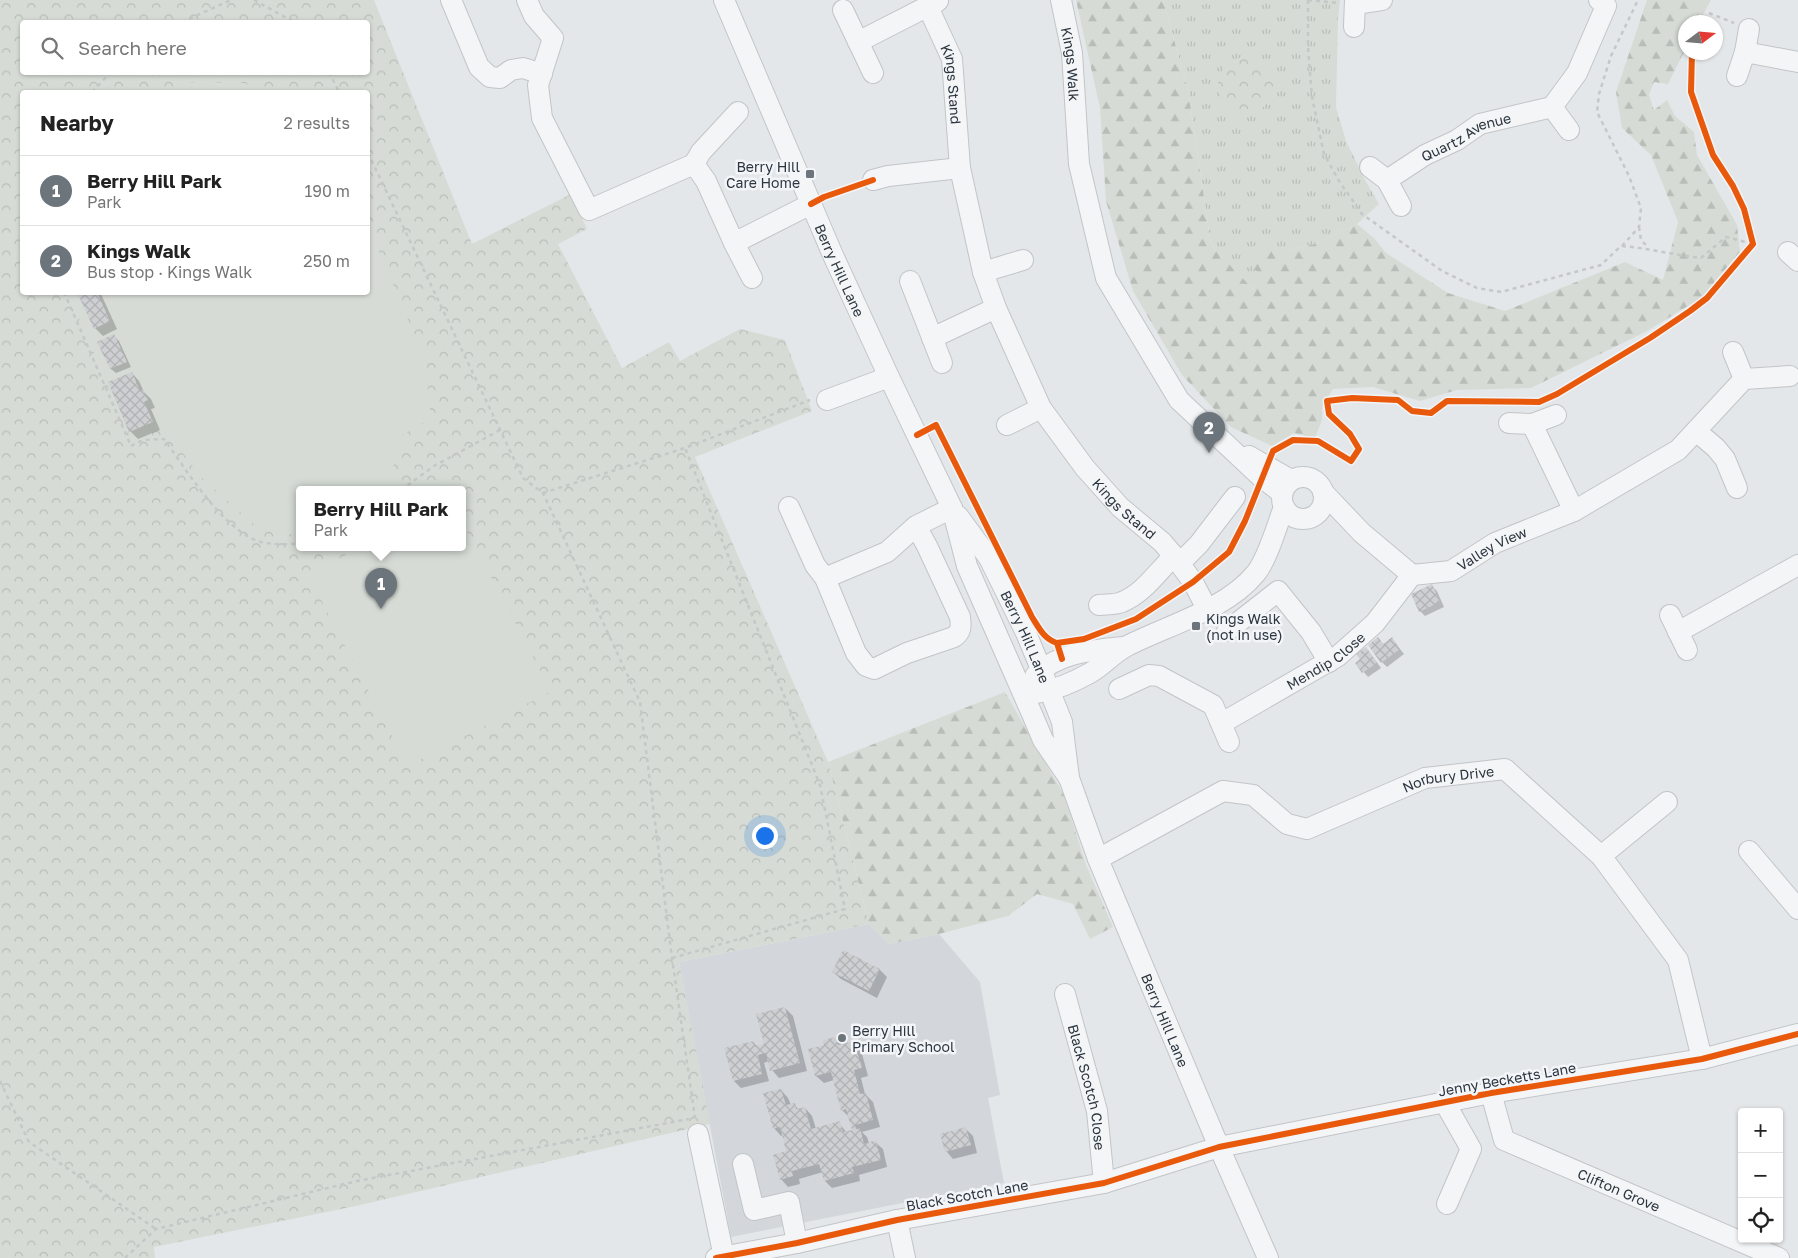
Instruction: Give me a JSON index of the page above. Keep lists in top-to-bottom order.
{
  "streets": {
    "street": [
      "Kings Walk",
      "Kings Stand",
      "Quartz Avenue",
      "Berry Hill Lane",
      "Valley View",
      "Mendip Close",
      "Norbury Drive",
      "Jenny Becketts Lane",
      "Black Scotch Close",
      "Clifton Grove",
      "Black Scotch Lane"
    ]
  },
  "crossings": [
    ["Berry Hill Lane", "Norbury Drive"],
    ["Berry Hill Lane", "Jenny Becketts Lane"],
    ["Berry Hill Lane", "Black Scotch Lane"],
    ["Valley View", "Mendip Close"],
    ["Norbury Drive", "Jenny Becketts Lane"],
    ["Jenny Becketts Lane", "Clifton Grove"],
    ["Jenny Becketts Lane", "Black Scotch Lane"],
    ["Black Scotch Close", "Black Scotch Lane"]
  ],
  "places": {
    "transit": ["Berry Hill Care Home", "Kings Walk (not in use)"],
    "other": ["Berry Hill Primary School"]
  },
  "north": "right",
  "page": {
    "search": "Search here",
    "heading": ["Nearby", "2 results"],
    "list": [
      {
        "mark": "1",
        "name": "Berry Hill Park",
        "note": "Park",
        "value": "190 m"
      },
      {
        "mark": "2",
        "name": "Kings Walk",
        "note": "Bus stop · Kings Walk",
        "value": "250 m"
      }
    ],
    "pins": ["2", "1"],
    "popup": ["Berry Hill Park", "Park"],
    "map_buttons": ["+", "−"]
  }
}
